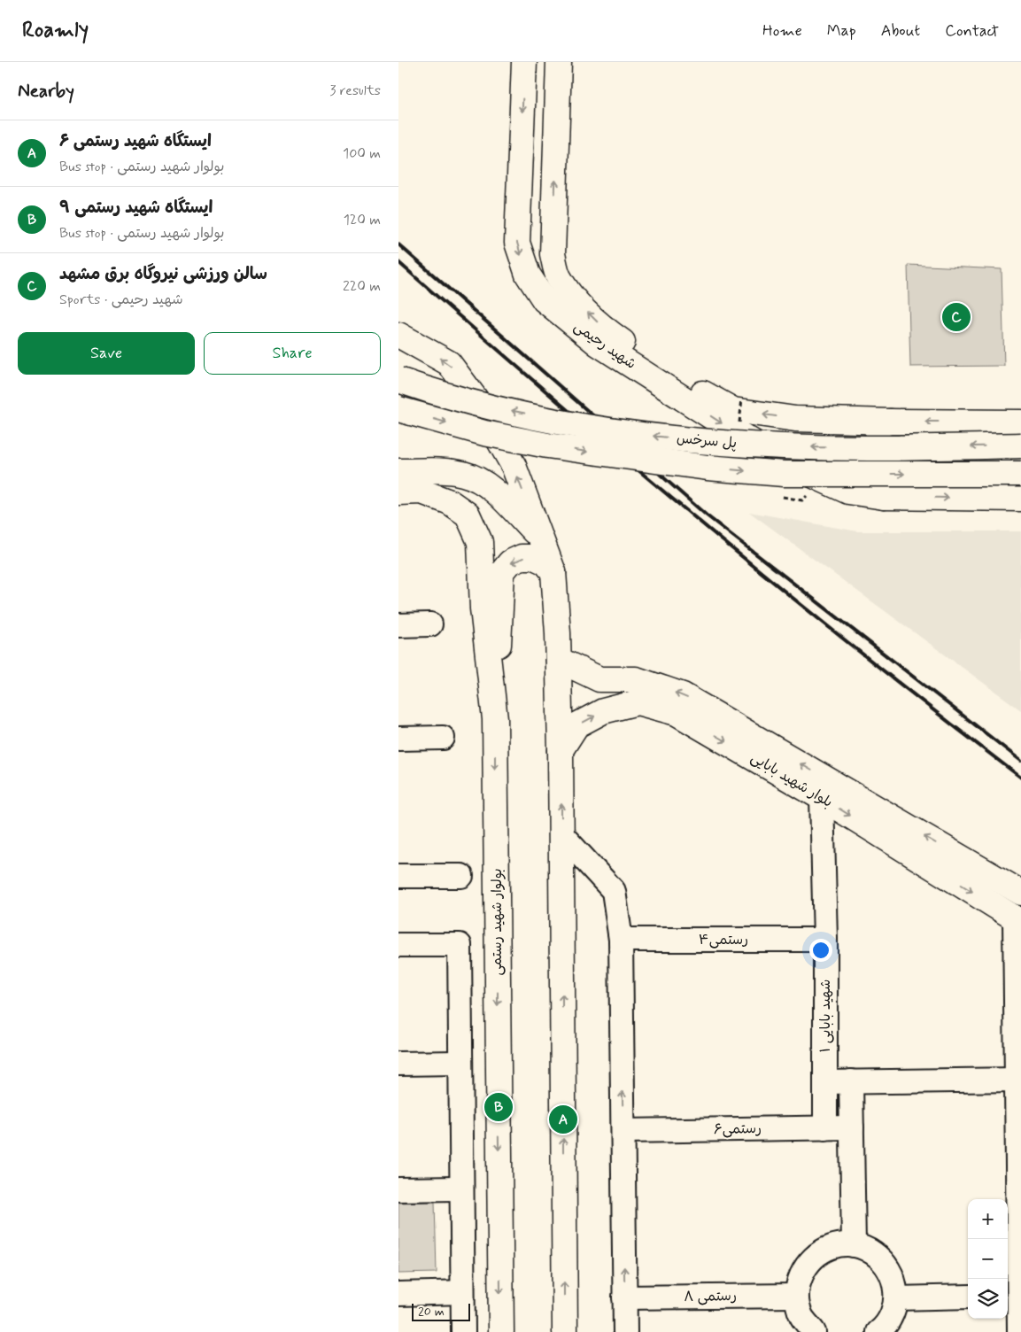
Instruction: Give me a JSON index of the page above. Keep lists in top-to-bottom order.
{
  "streets": {
    "main road": [
      "شهید رحیمی",
      "پل سرخس",
      "بلوار شهید بابایی",
      "بولوار شهید رستمی"
    ],
    "street": [
      "رستمی۴",
      "شهید بابایی ۱",
      "رستمی۶",
      "رستمی ۸"
    ]
  },
  "crossings": [
    ["بلوار شهید بابایی", "شهید بابایی ۱"],
    ["رستمی۴", "شهید بابایی ۱"],
    ["شهید بابایی ۱", "رستمی۶"]
  ],
  "scale_bar": "20 m",
  "page": {
    "header": "Roamly",
    "nav": [
      "Home",
      "Map",
      "About",
      "Contact"
    ],
    "heading": ["Nearby", "3 results"],
    "list": [
      {
        "mark": "A",
        "name": "ایستگاه شهید رستمی ۶",
        "note": "Bus stop · بولوار شهید رستمی",
        "value": "100 m"
      },
      {
        "mark": "B",
        "name": "ایستگاه شهید رستمی ۹",
        "note": "Bus stop · بولوار شهید رستمی",
        "value": "120 m"
      },
      {
        "mark": "C",
        "name": "سالن ورزشی نیروگاه برق مشهد",
        "note": "Sports · شهید رحیمی",
        "value": "220 m"
      }
    ],
    "pins": ["C", "B", "A"],
    "buttons": ["Save", "Share"],
    "map_buttons": ["+", "−"],
    "scale": "20 m"
  }
}
